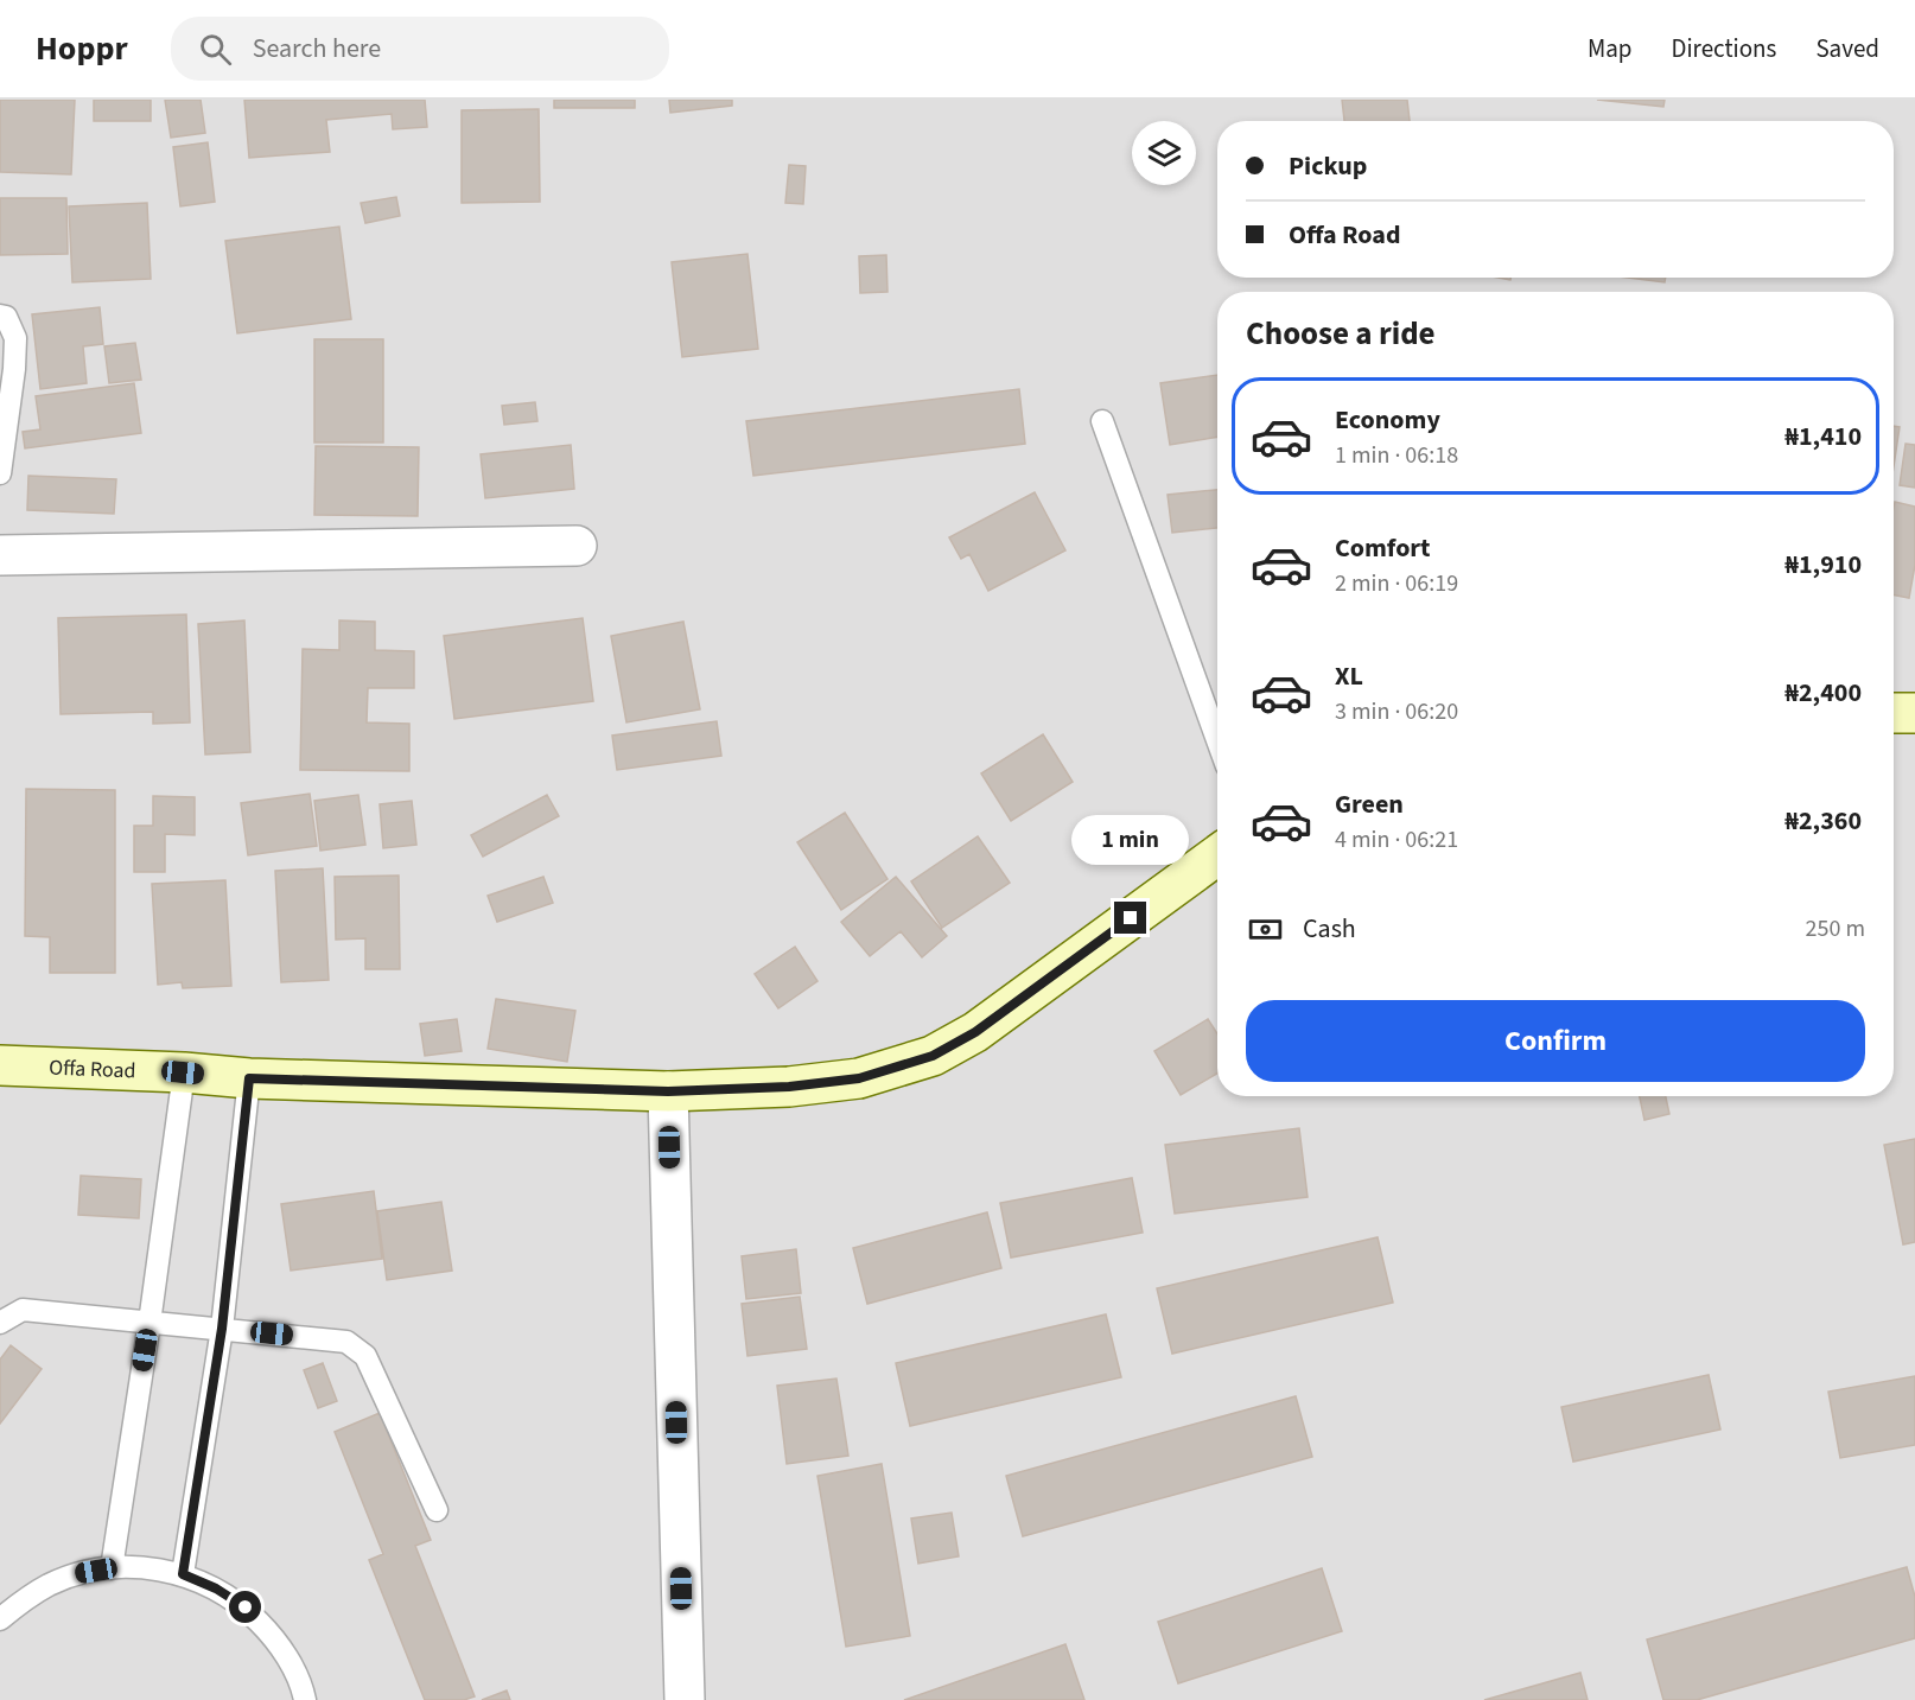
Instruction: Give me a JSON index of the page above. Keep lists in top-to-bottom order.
{
  "streets": {
    "street": ["Offa Road"]
  },
  "page": {
    "header": "Hoppr",
    "search": "Search here",
    "nav": ["Map", "Directions", "Saved"],
    "banner": ["Pickup", "Offa Road"],
    "heading": "Choose a ride",
    "list": [
      {
        "name": "Economy",
        "note": "1 min · 06:18",
        "value": "₦1,410"
      },
      {
        "name": "Comfort",
        "note": "2 min · 06:19",
        "value": "₦1,910"
      },
      {
        "name": "XL",
        "note": "3 min · 06:20",
        "value": "₦2,400"
      },
      {
        "name": "Green",
        "note": "4 min · 06:21",
        "value": "₦2,360"
      }
    ],
    "bubble": "1 min",
    "pay": ["Cash", "250 m"],
    "buttons": "Confirm"
  }
}
